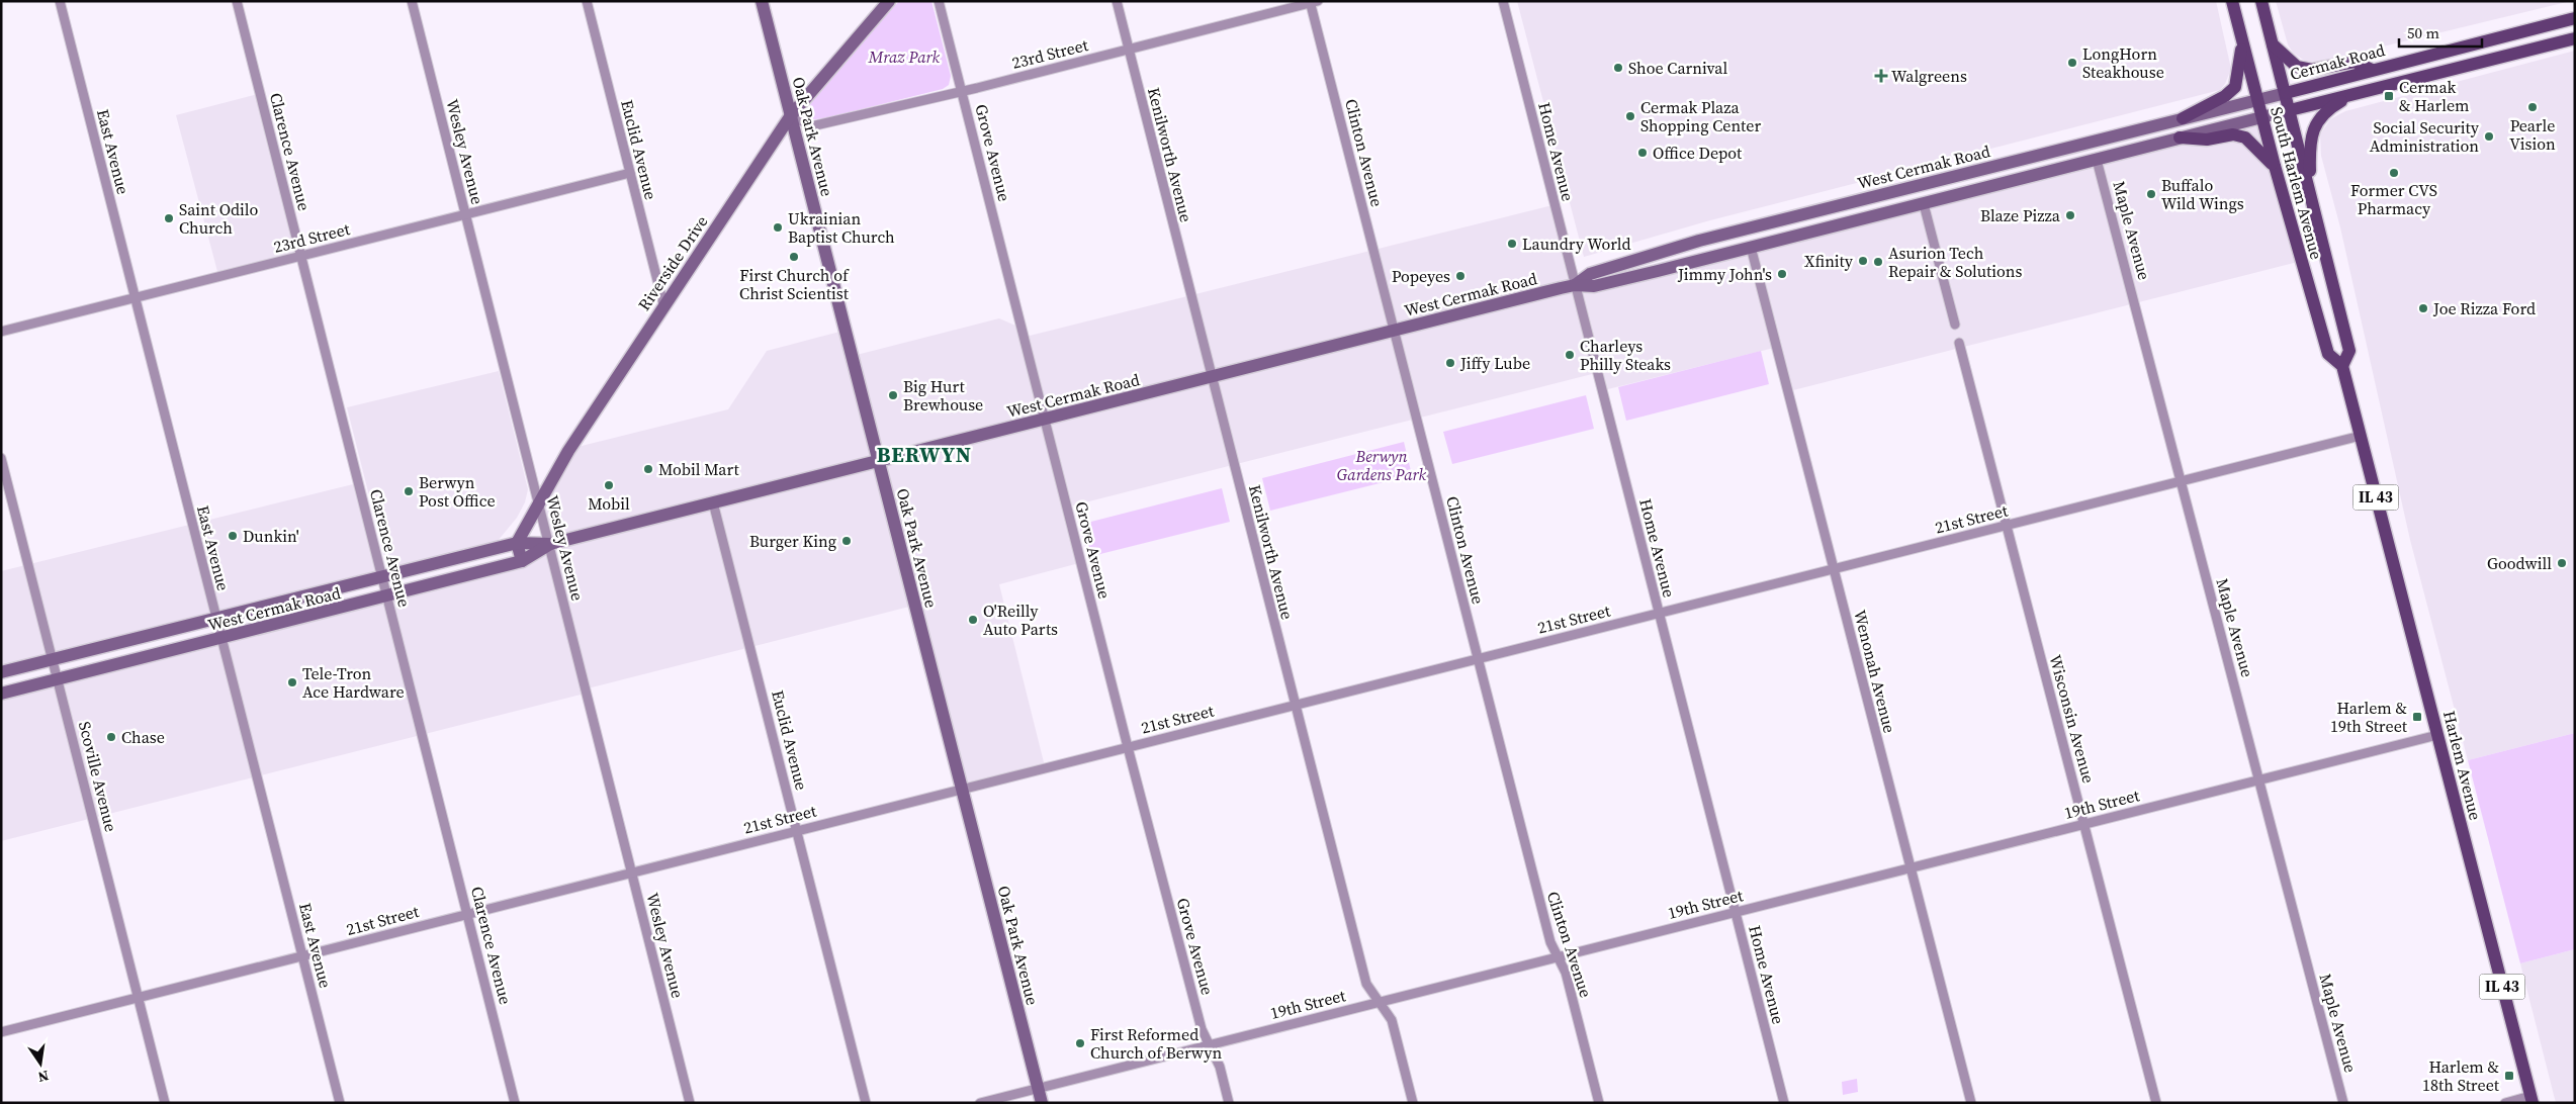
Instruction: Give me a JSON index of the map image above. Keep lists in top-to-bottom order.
{
  "streets": {
    "main road": [
      "Cermak Road",
      "Oak Park Avenue",
      "West Cermak Road",
      "South Harlem Avenue",
      "Riverside Drive",
      "IL 43",
      "Harlem Avenue"
    ],
    "street": [
      "23rd Street",
      "Euclid Avenue",
      "East Avenue",
      "Clarence Avenue",
      "Wesley Avenue",
      "Home Avenue",
      "Grove Avenue",
      "Clinton Avenue",
      "Kenilworth Avenue",
      "Maple Avenue",
      "21st Street",
      "Wenonah Avenue",
      "Wisconsin Avenue",
      "Scoville Avenue",
      "19th Street"
    ]
  },
  "crossings": [
    ["23rd Street", "Oak Park Avenue"],
    ["23rd Street", "Euclid Avenue"],
    ["23rd Street", "East Avenue"],
    ["23rd Street", "Clarence Avenue"],
    ["23rd Street", "Wesley Avenue"],
    ["23rd Street", "Grove Avenue"],
    ["23rd Street", "Clinton Avenue"],
    ["23rd Street", "Kenilworth Avenue"],
    ["23rd Street", "Riverside Drive"],
    ["Cermak Road", "West Cermak Road"],
    ["Cermak Road", "South Harlem Avenue"],
    ["Oak Park Avenue", "West Cermak Road"],
    ["Oak Park Avenue", "Riverside Drive"],
    ["Oak Park Avenue", "21st Street"],
    ["Oak Park Avenue", "19th Street"],
    ["Euclid Avenue", "West Cermak Road"],
    ["Euclid Avenue", "Riverside Drive"],
    ["Euclid Avenue", "21st Street"],
    ["East Avenue", "West Cermak Road"],
    ["East Avenue", "21st Street"],
    ["Clarence Avenue", "West Cermak Road"],
    ["Clarence Avenue", "21st Street"],
    ["Wesley Avenue", "West Cermak Road"],
    ["Wesley Avenue", "Riverside Drive"],
    ["Wesley Avenue", "21st Street"],
    ["Home Avenue", "West Cermak Road"],
    ["Home Avenue", "21st Street"],
    ["Home Avenue", "19th Street"],
    ["Grove Avenue", "West Cermak Road"],
    ["Grove Avenue", "21st Street"],
    ["Grove Avenue", "19th Street"],
    ["Clinton Avenue", "West Cermak Road"],
    ["Clinton Avenue", "21st Street"],
    ["Clinton Avenue", "19th Street"],
    ["Kenilworth Avenue", "West Cermak Road"],
    ["Kenilworth Avenue", "21st Street"],
    ["Kenilworth Avenue", "19th Street"],
    ["West Cermak Road", "South Harlem Avenue"],
    ["West Cermak Road", "Maple Avenue"],
    ["West Cermak Road", "Riverside Drive"],
    ["West Cermak Road", "Wenonah Avenue"],
    ["West Cermak Road", "Scoville Avenue"],
    ["South Harlem Avenue", "21st Street"],
    ["South Harlem Avenue", "Harlem Avenue"],
    ["Maple Avenue", "21st Street"],
    ["Maple Avenue", "19th Street"],
    ["21st Street", "Wenonah Avenue"],
    ["21st Street", "Wisconsin Avenue"],
    ["21st Street", "Harlem Avenue"],
    ["21st Street", "Scoville Avenue"],
    ["Wenonah Avenue", "19th Street"],
    ["Wisconsin Avenue", "19th Street"],
    ["Harlem Avenue", "19th Street"]
  ],
  "districts": ["BERWYN"],
  "parks": ["Mraz Park", "Berwyn Gardens Park"],
  "places": {
    "other": [
      "LongHorn Steakhouse",
      "Shoe Carnival",
      "Pearle Vision",
      "Cermak Plaza Shopping Center",
      "Social Security Administration",
      "Office Depot",
      "Former CVS Pharmacy",
      "Buffalo Wild Wings",
      "Blaze Pizza",
      "Saint Odilo Church",
      "Ukrainian Baptist Church",
      "Laundry World",
      "First Church of Christ Scientist",
      "Xfinity",
      "Asurion Tech Repair & Solutions",
      "Jimmy John's",
      "Popeyes",
      "Joe Rizza Ford",
      "Charleys Philly Steaks",
      "Jiffy Lube",
      "Big Hurt Brewhouse",
      "Mobil Mart",
      "Mobil",
      "Berwyn Post Office",
      "Dunkin'",
      "Burger King",
      "Goodwill",
      "O'Reilly Auto Parts",
      "Tele-Tron Ace Hardware",
      "Chase",
      "First Reformed Church of Berwyn"
    ],
    "health": ["Walgreens"],
    "transit": ["Cermak & Harlem", "Harlem & 19th Street", "Harlem & 18th Street"]
  },
  "scale_bar": "50 m",
  "north": "bottom"
}
